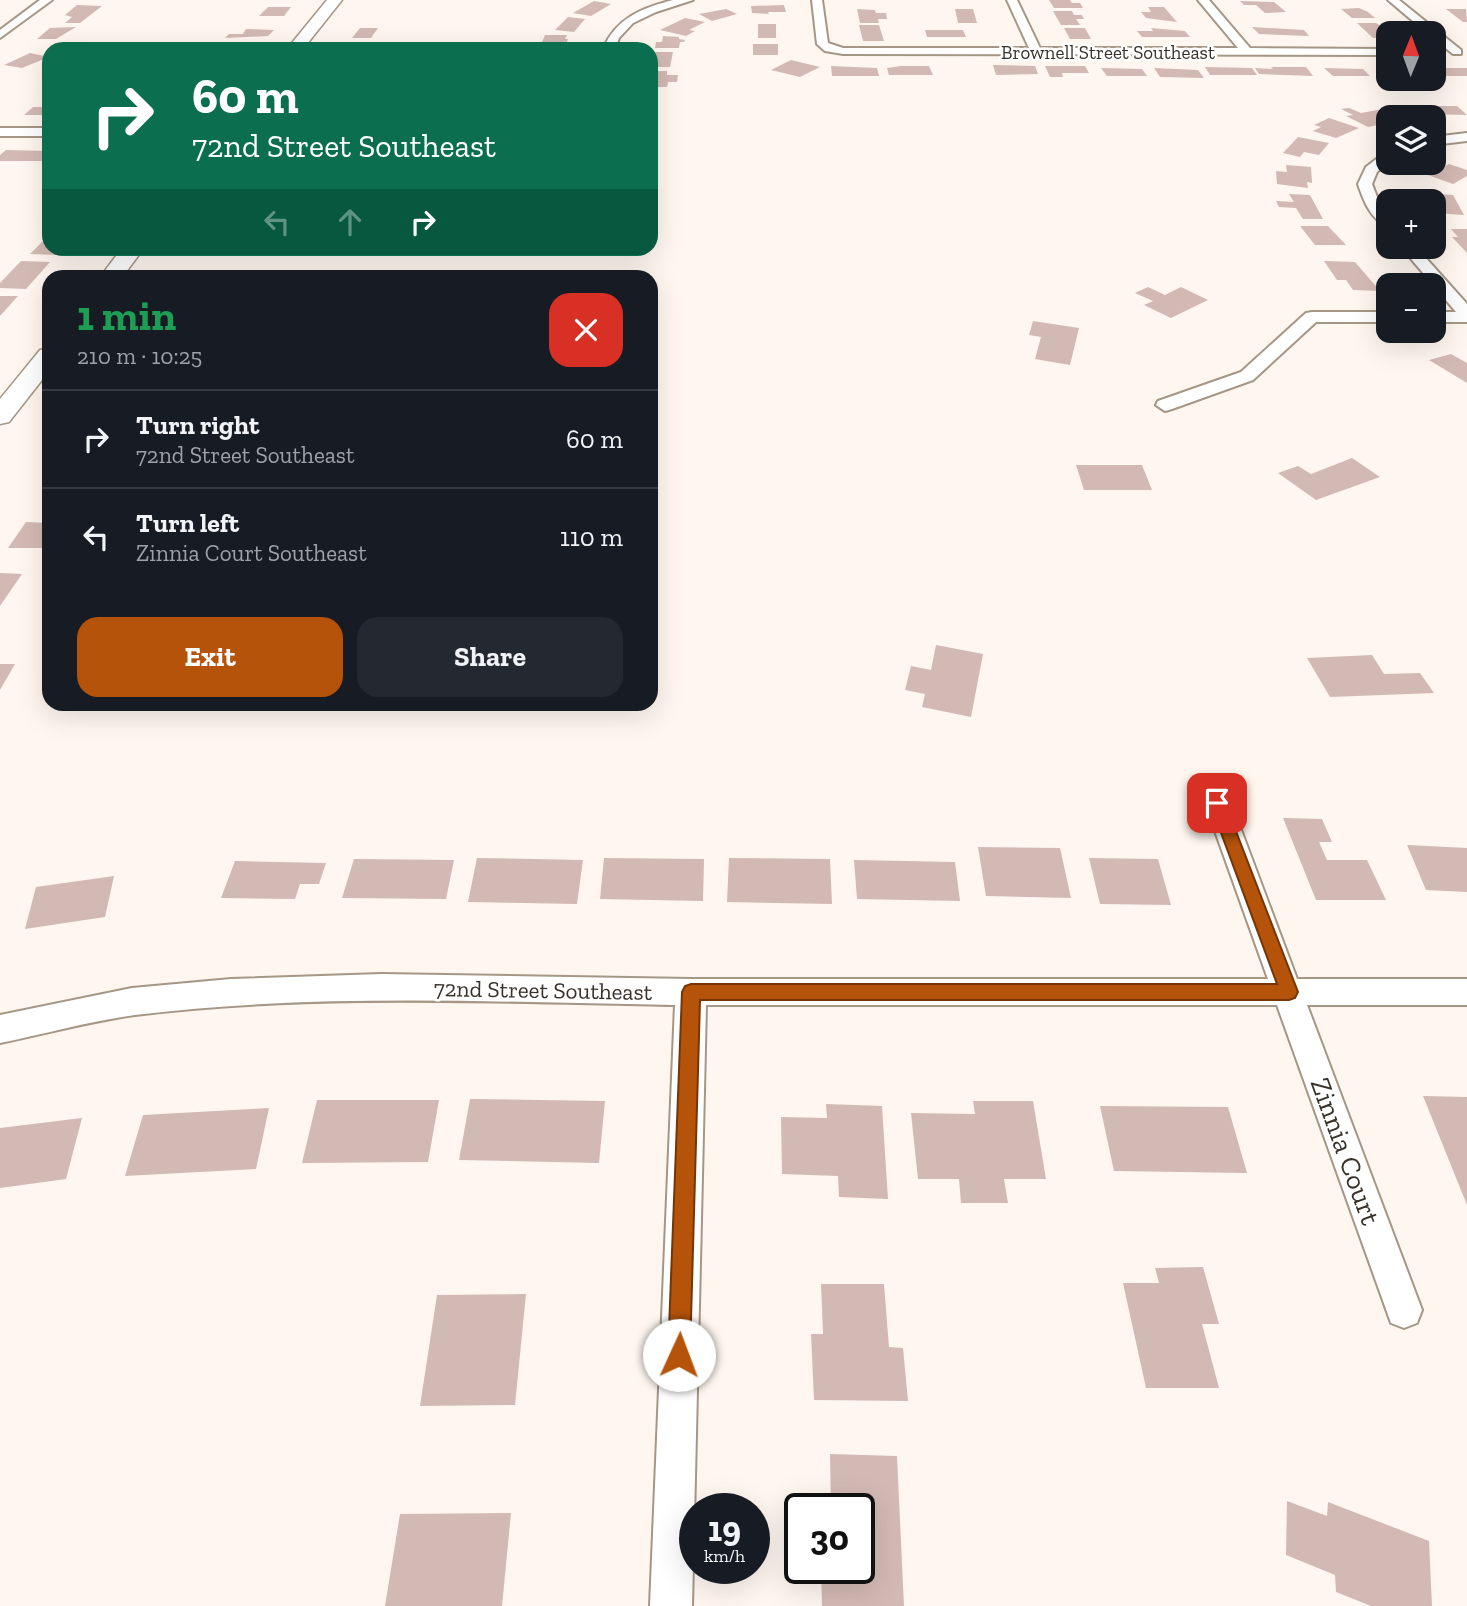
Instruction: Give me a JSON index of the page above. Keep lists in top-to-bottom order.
{
  "streets": {
    "street": ["Brownell Street Southeast", "72nd Street Southeast", "Zinnia Court"]
  },
  "crossings": [
    ["72nd Street Southeast", "Zinnia Court"]
  ],
  "north": "top",
  "page": {
    "map_buttons": ["+", "−"],
    "turn": ["60 m", "72nd Street Southeast"],
    "heading": ["1 min", "210 m · 10:25"],
    "list": [
      {
        "name": "Turn right",
        "note": "72nd Street Southeast",
        "value": "60 m"
      },
      {
        "name": "Turn left",
        "note": "Zinnia Court Southeast",
        "value": "110 m"
      }
    ],
    "buttons": ["Exit", "Share"],
    "speed": "19 km/h",
    "limit": "30"
  }
}
